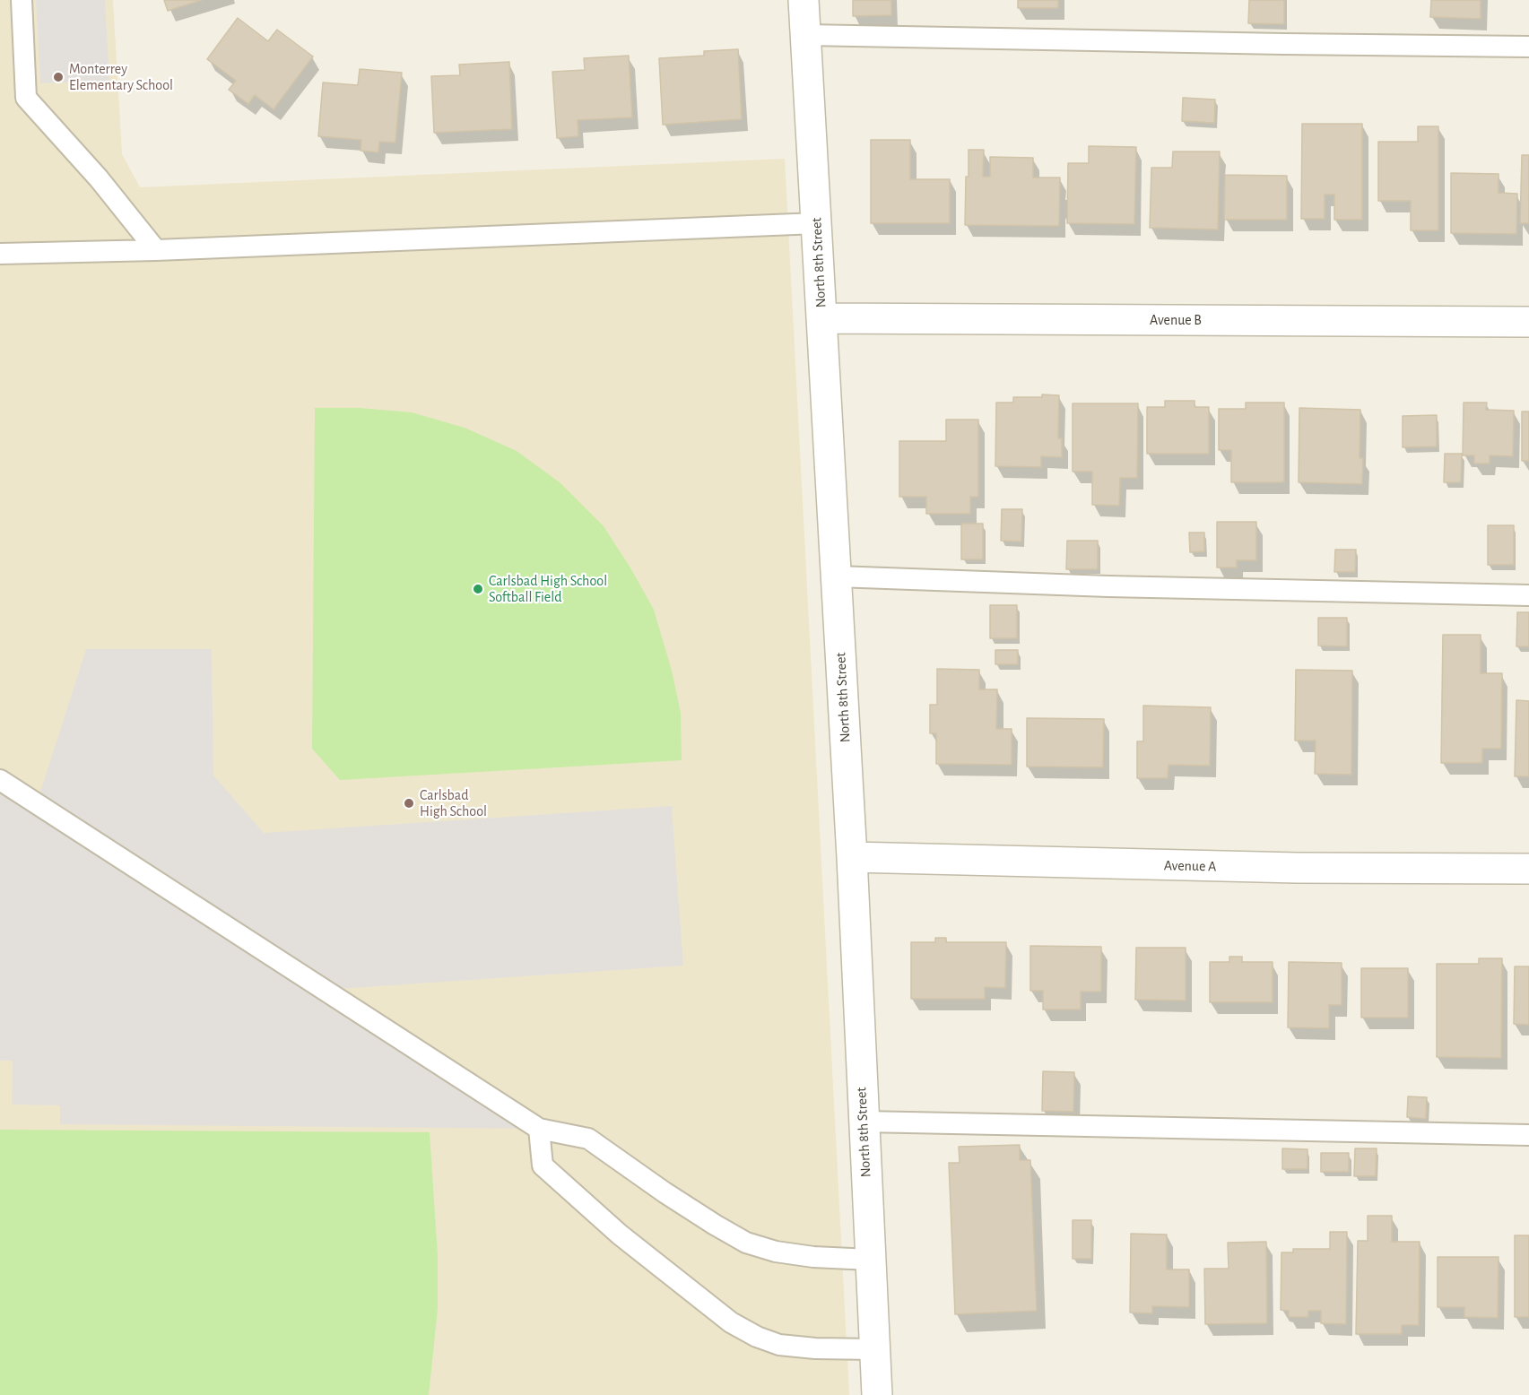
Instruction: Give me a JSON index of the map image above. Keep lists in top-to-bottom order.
{
  "streets": {
    "street": ["North 8th Street", "Avenue B", "Avenue A"]
  },
  "crossings": [
    ["North 8th Street", "Avenue B"],
    ["North 8th Street", "Avenue A"]
  ],
  "places": ["Monterrey Elementary School", "Carlsbad High School Softball Field", "Carlsbad High School"]
}
